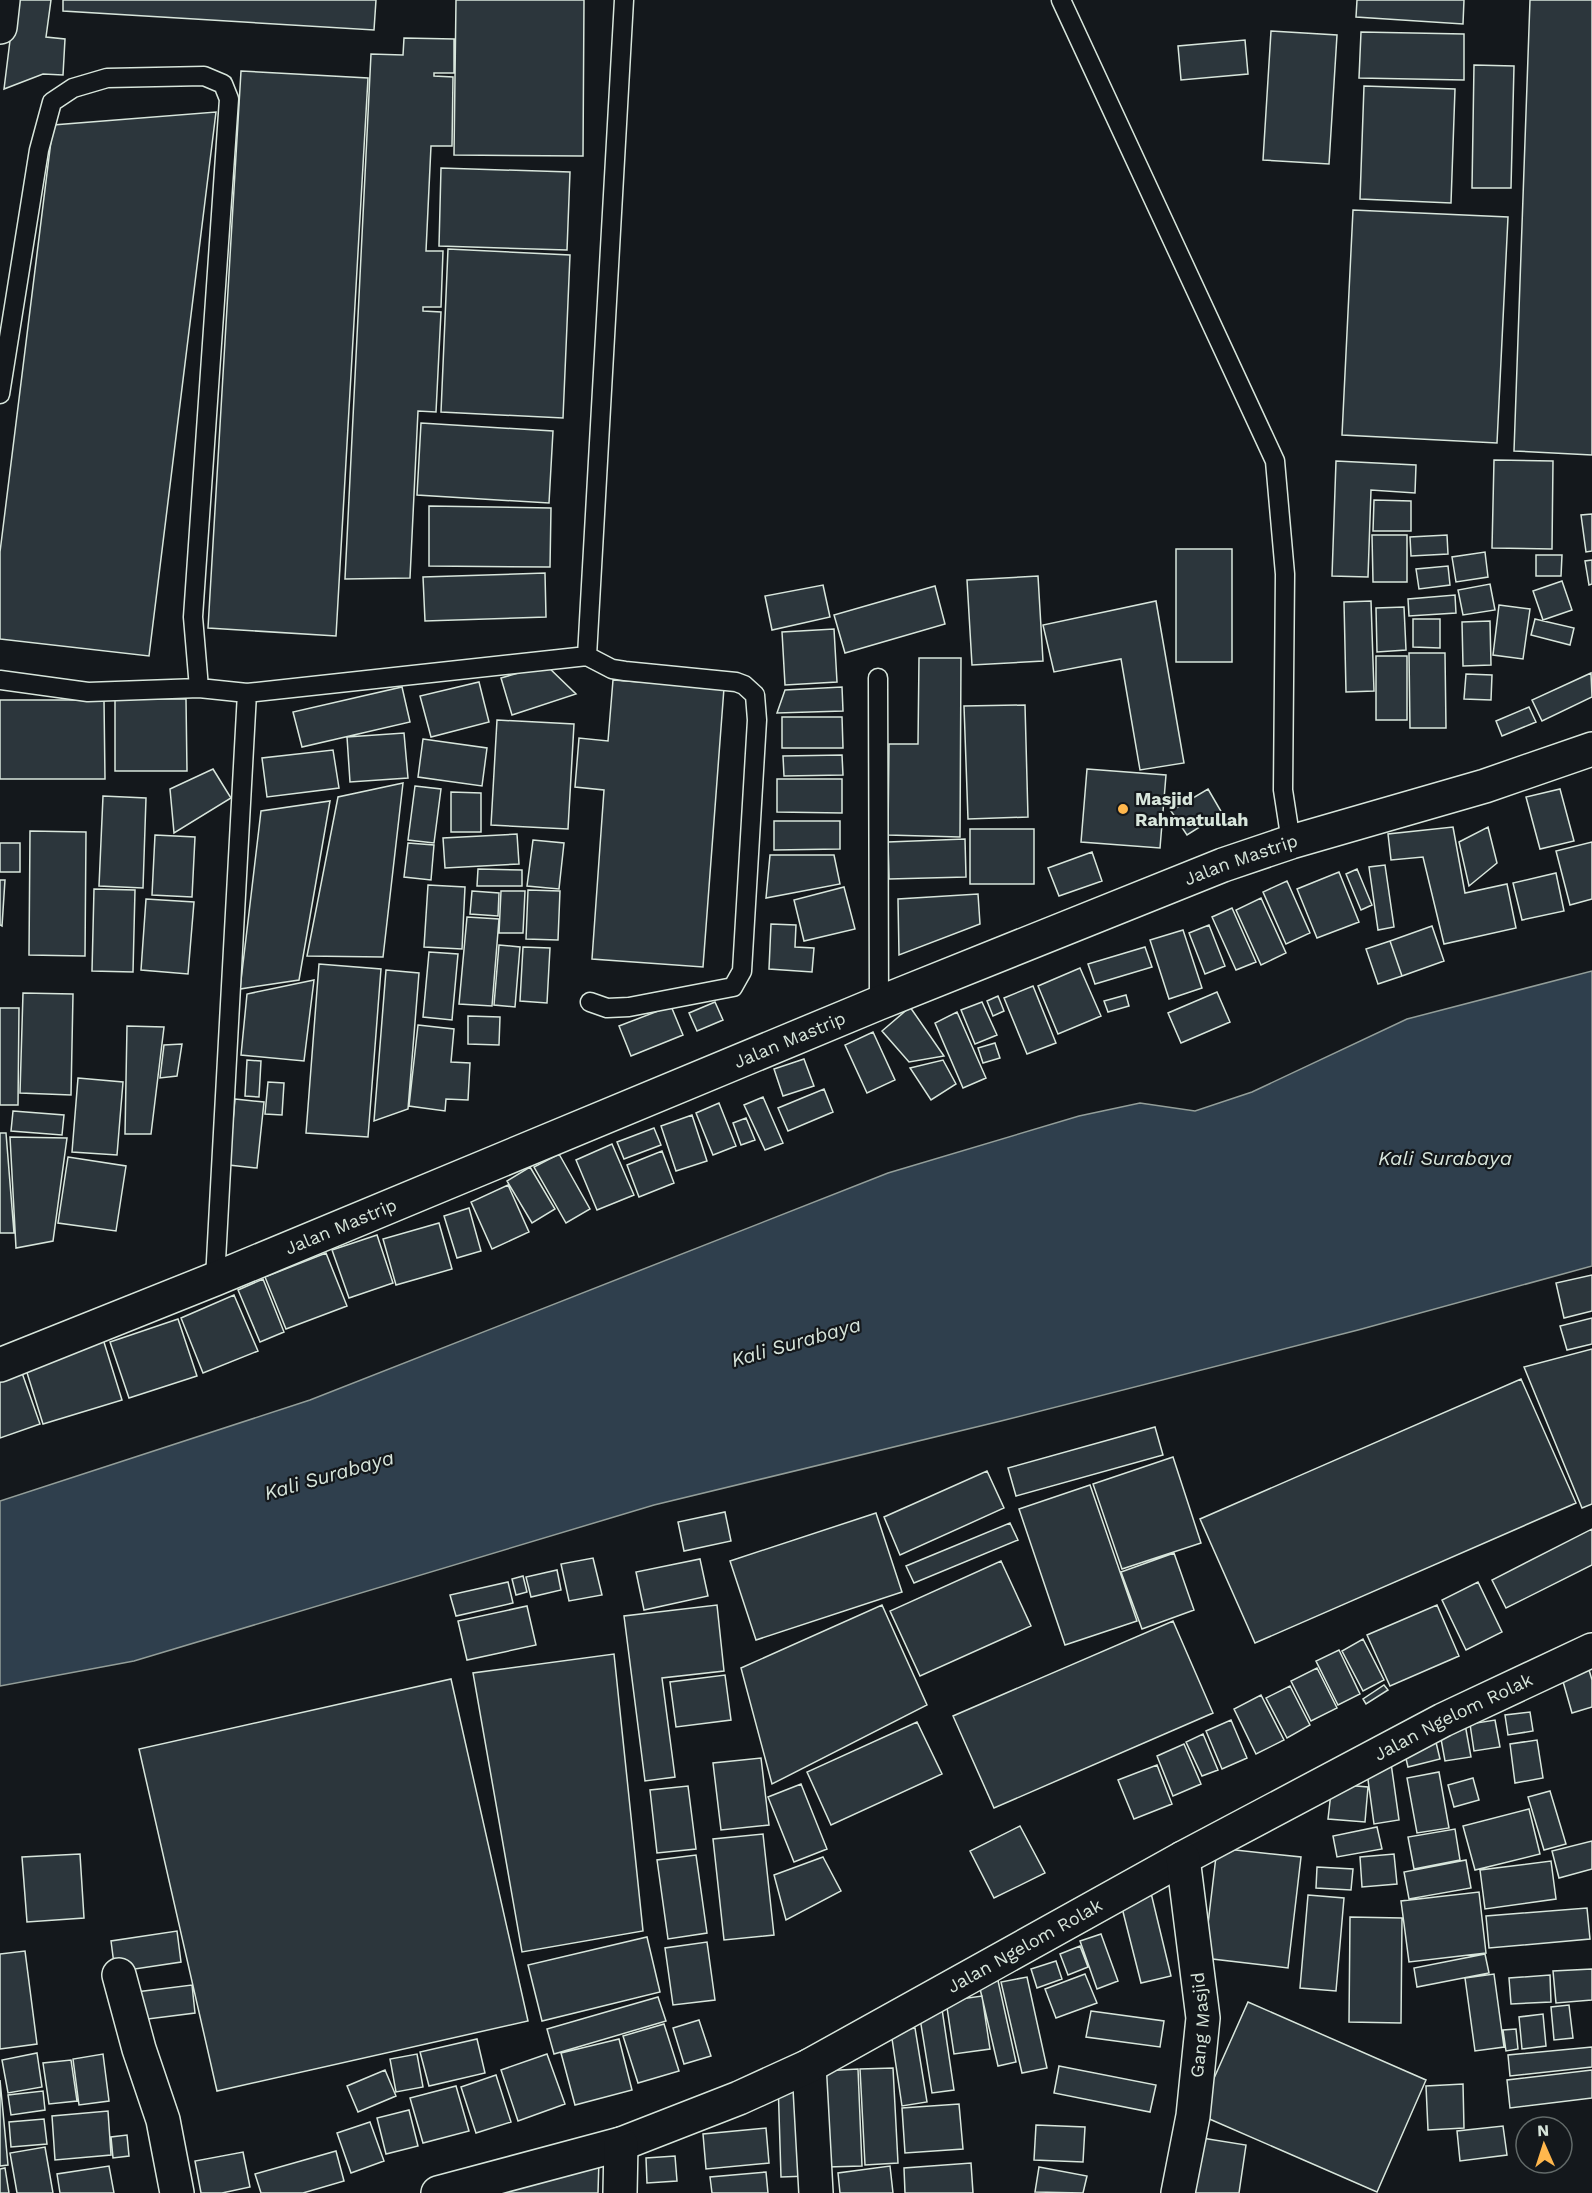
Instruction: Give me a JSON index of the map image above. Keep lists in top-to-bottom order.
{
  "streets": {
    "street": ["Jalan Mastrip", "Jalan Ngelom Rolak", "Gang Masjid"]
  },
  "crossings": [
    ["Jalan Ngelom Rolak", "Gang Masjid"]
  ],
  "water": ["Kali Surabaya"],
  "places": ["Masjid Rahmatullah"],
  "north": "top"
}
